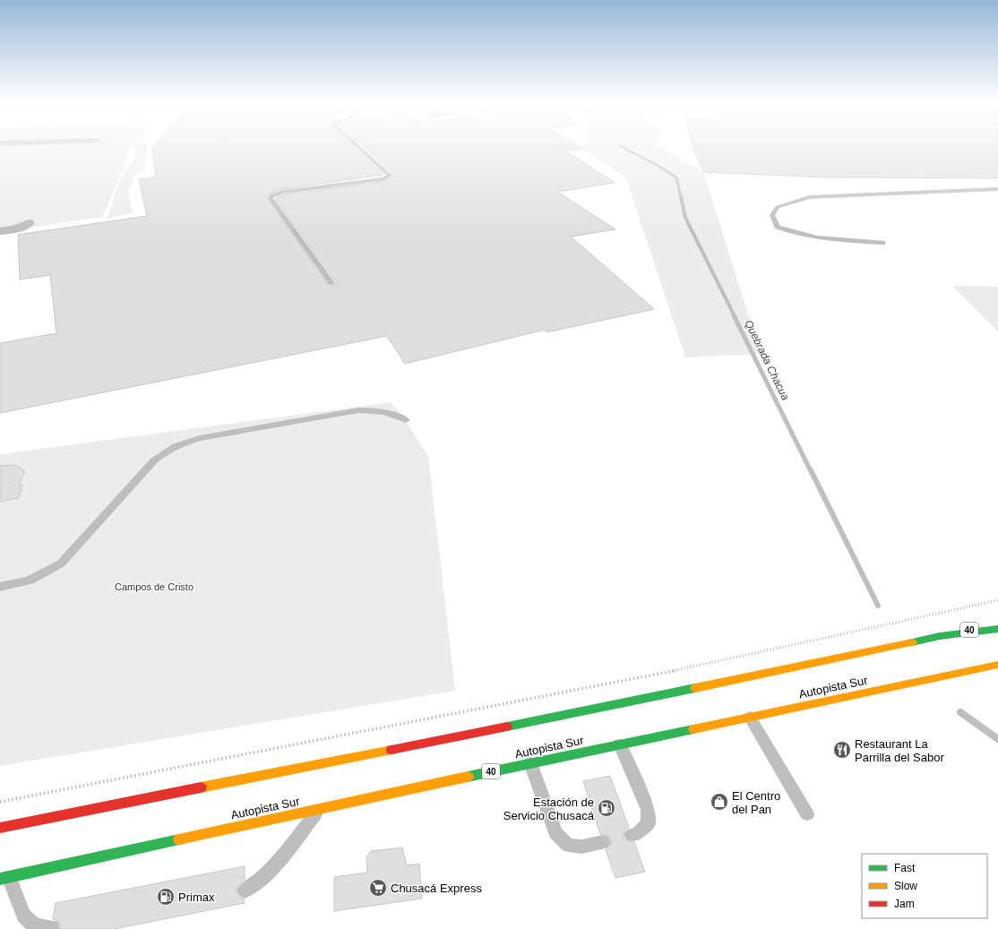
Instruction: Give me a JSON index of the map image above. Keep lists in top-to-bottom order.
{
  "streets": {
    "highway": ["40", "Autopista Sur"]
  },
  "water": ["Quebrada Chacua"],
  "parks": ["Campos de Cristo"],
  "places": {
    "restaurant": ["Restaurant La Parrilla del Sabor"],
    "shop": ["El Centro del Pan"],
    "fuel station": ["Estación de Servicio Chusacá", "Primax"],
    "supermarket": ["Chusacá Express"]
  },
  "legend": ["Fast", "Slow", "Jam"]
}
